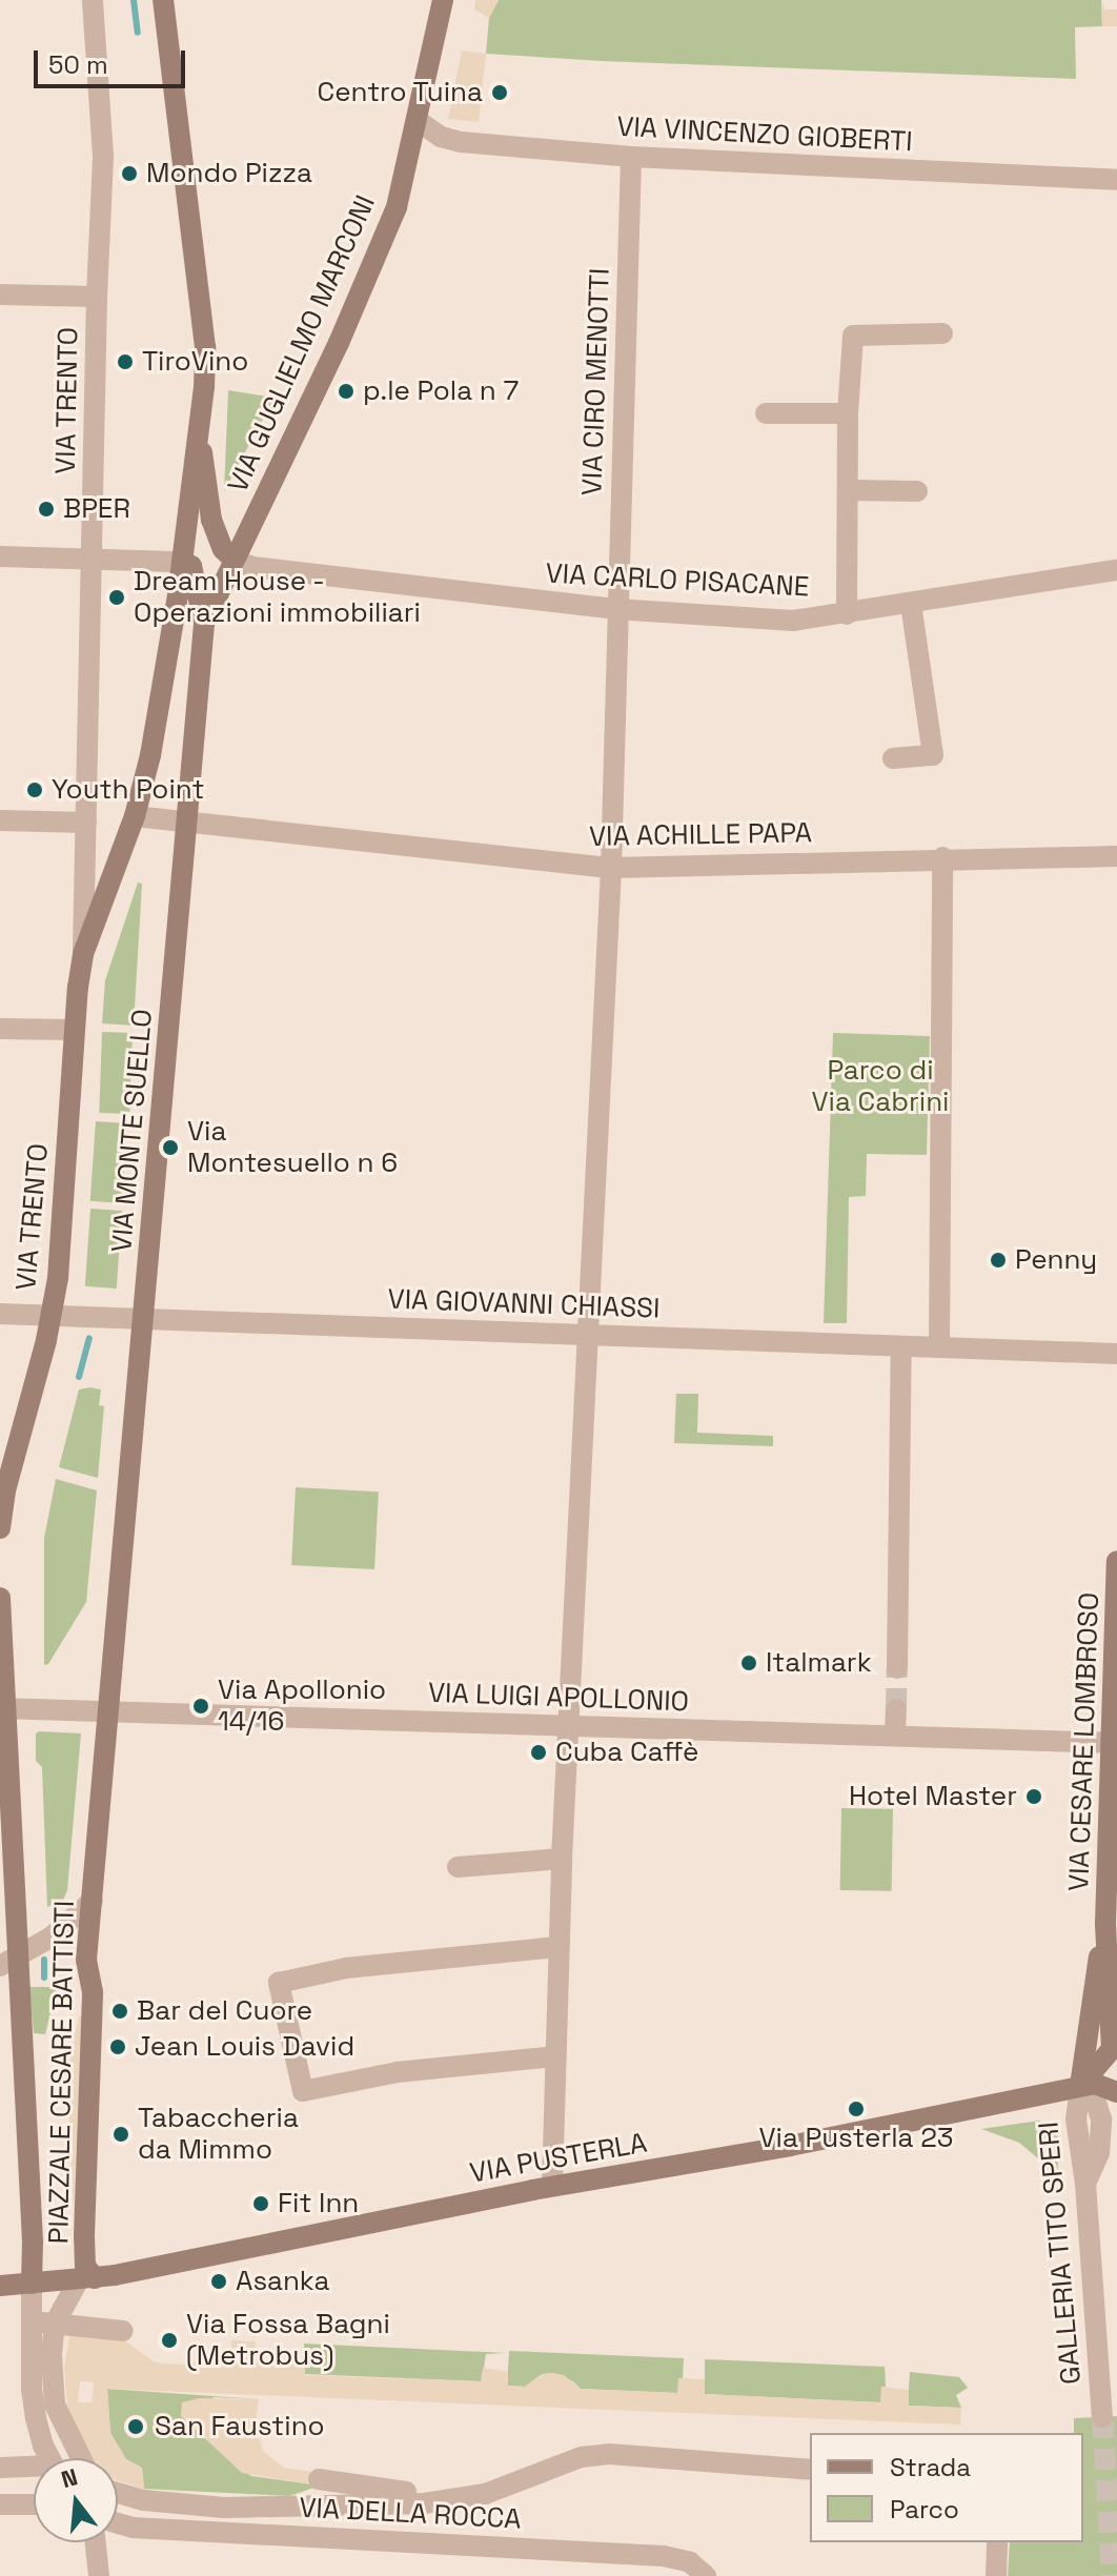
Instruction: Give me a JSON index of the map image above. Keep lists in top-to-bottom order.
{
  "streets": {
    "main road": [
      "VIA GUGLIELMO MARCONI",
      "VIA TRENTO",
      "VIA MONTE SUELLO",
      "VIA CESARE LOMBROSO",
      "PIAZZALE CESARE BATTISTI",
      "VIA PUSTERLA"
    ],
    "street": [
      "VIA VINCENZO GIOBERTI",
      "VIA CIRO MENOTTI",
      "VIA CARLO PISACANE",
      "VIA ACHILLE PAPA",
      "VIA GIOVANNI CHIASSI",
      "VIA LUIGI APOLLONIO",
      "GALLERIA TITO SPERI",
      "VIA DELLA ROCCA"
    ]
  },
  "crossings": [
    ["VIA VINCENZO GIOBERTI", "VIA GUGLIELMO MARCONI"],
    ["VIA VINCENZO GIOBERTI", "VIA CIRO MENOTTI"],
    ["VIA GUGLIELMO MARCONI", "VIA CARLO PISACANE"],
    ["VIA GUGLIELMO MARCONI", "VIA MONTE SUELLO"],
    ["VIA CIRO MENOTTI", "VIA CARLO PISACANE"],
    ["VIA CIRO MENOTTI", "VIA ACHILLE PAPA"],
    ["VIA CIRO MENOTTI", "VIA GIOVANNI CHIASSI"],
    ["VIA CIRO MENOTTI", "VIA LUIGI APOLLONIO"],
    ["VIA CIRO MENOTTI", "VIA PUSTERLA"],
    ["VIA TRENTO", "VIA ACHILLE PAPA"],
    ["VIA TRENTO", "VIA GIOVANNI CHIASSI"],
    ["VIA CARLO PISACANE", "VIA MONTE SUELLO"],
    ["VIA ACHILLE PAPA", "VIA MONTE SUELLO"],
    ["VIA MONTE SUELLO", "VIA GIOVANNI CHIASSI"],
    ["VIA MONTE SUELLO", "VIA LUIGI APOLLONIO"],
    ["VIA MONTE SUELLO", "PIAZZALE CESARE BATTISTI"],
    ["VIA LUIGI APOLLONIO", "VIA CESARE LOMBROSO"],
    ["VIA LUIGI APOLLONIO", "PIAZZALE CESARE BATTISTI"],
    ["VIA CESARE LOMBROSO", "VIA PUSTERLA"],
    ["VIA CESARE LOMBROSO", "GALLERIA TITO SPERI"],
    ["PIAZZALE CESARE BATTISTI", "VIA PUSTERLA"],
    ["VIA PUSTERLA", "GALLERIA TITO SPERI"]
  ],
  "parks": ["Parco di Via Cabrini"],
  "places": [
    "Centro Tuina",
    "Mondo Pizza",
    "TiroVino",
    "p.le Pola n 7",
    "BPER",
    "Dream House - Operazioni immobiliari",
    "Youth Point",
    "Via Montesuello n 6",
    "Penny",
    "Italmark",
    "Via Apollonio 14/16",
    "Cuba Caffè",
    "Hotel Master",
    "Bar del Cuore",
    "Jean Louis David",
    "Via Pusterla 23",
    "Tabaccheria da Mimmo",
    "Fit Inn",
    "Asanka",
    "Via Fossa Bagni (Metrobus)",
    "San Faustino"
  ],
  "legend": ["Strada", "Parco"],
  "scale_bar": "50 m",
  "north": "top"
}
